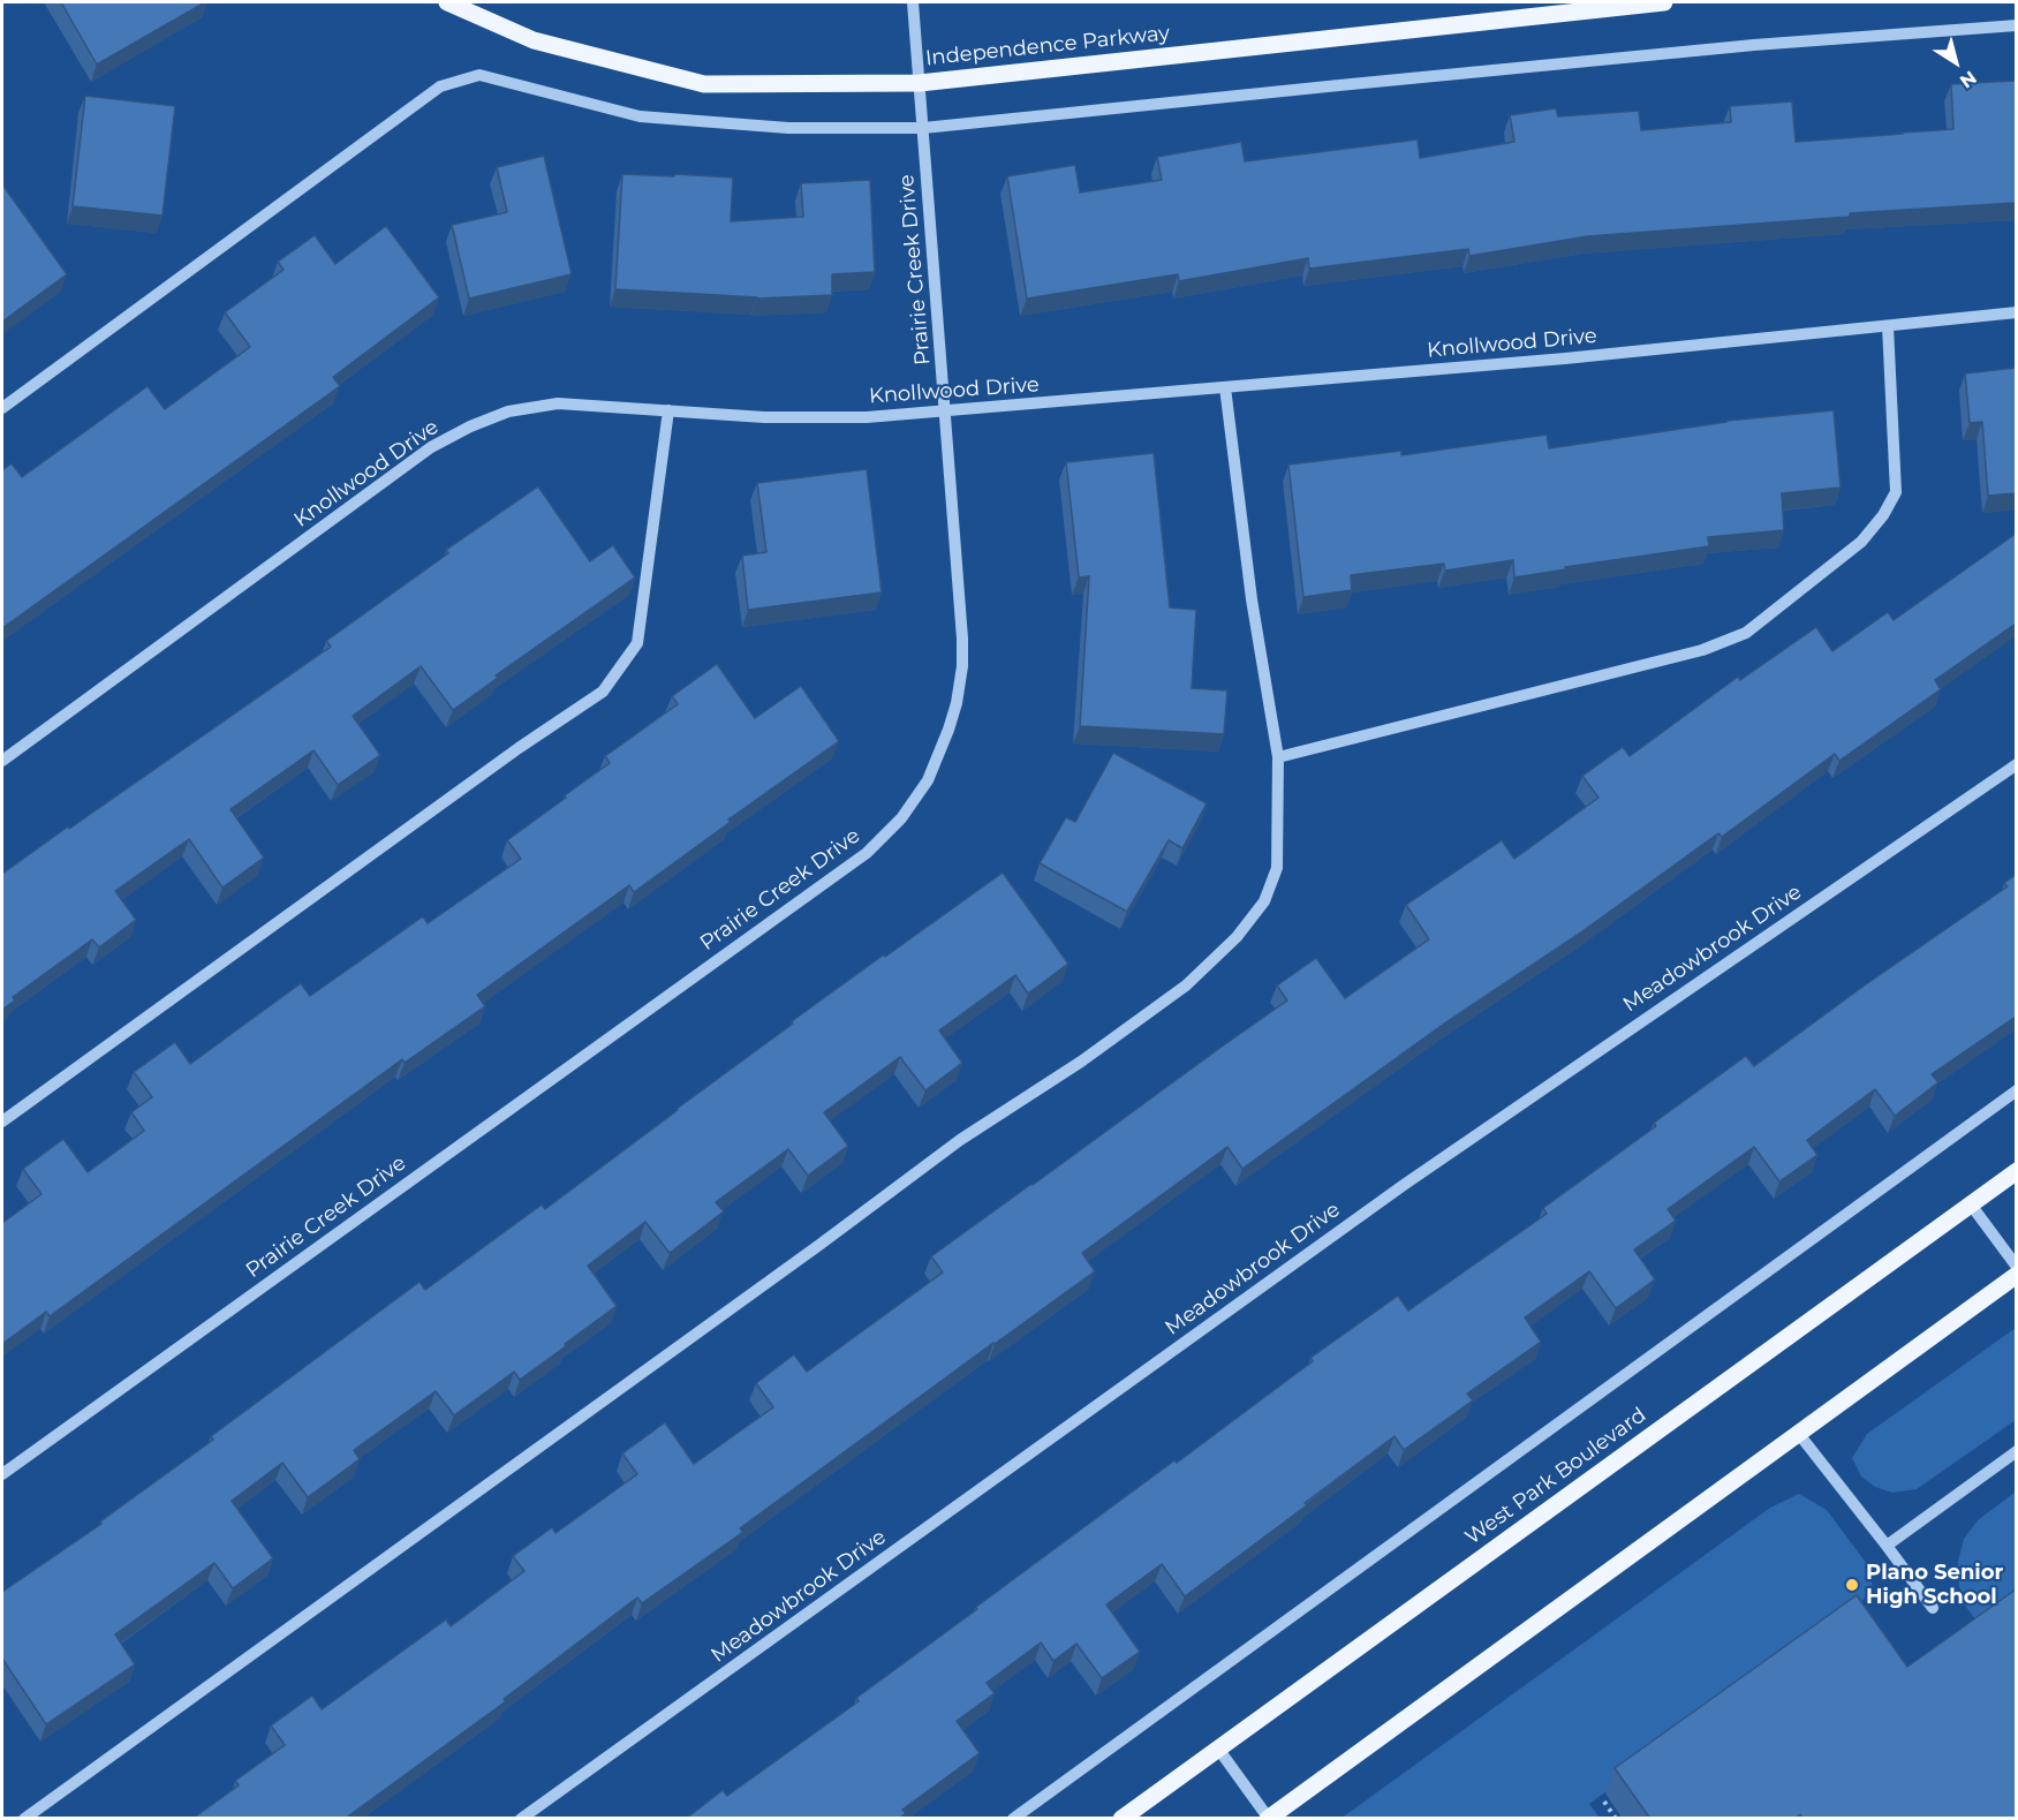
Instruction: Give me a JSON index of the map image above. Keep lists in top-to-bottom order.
{
  "streets": {
    "main road": ["Independence Parkway", "West Park Boulevard"],
    "street": ["Prairie Creek Drive", "Knollwood Drive", "Meadowbrook Drive"]
  },
  "crossings": [
    ["Independence Parkway", "Prairie Creek Drive"],
    ["Prairie Creek Drive", "Knollwood Drive"]
  ],
  "places": ["Plano Senior High School"],
  "north": "bottom right"
}
